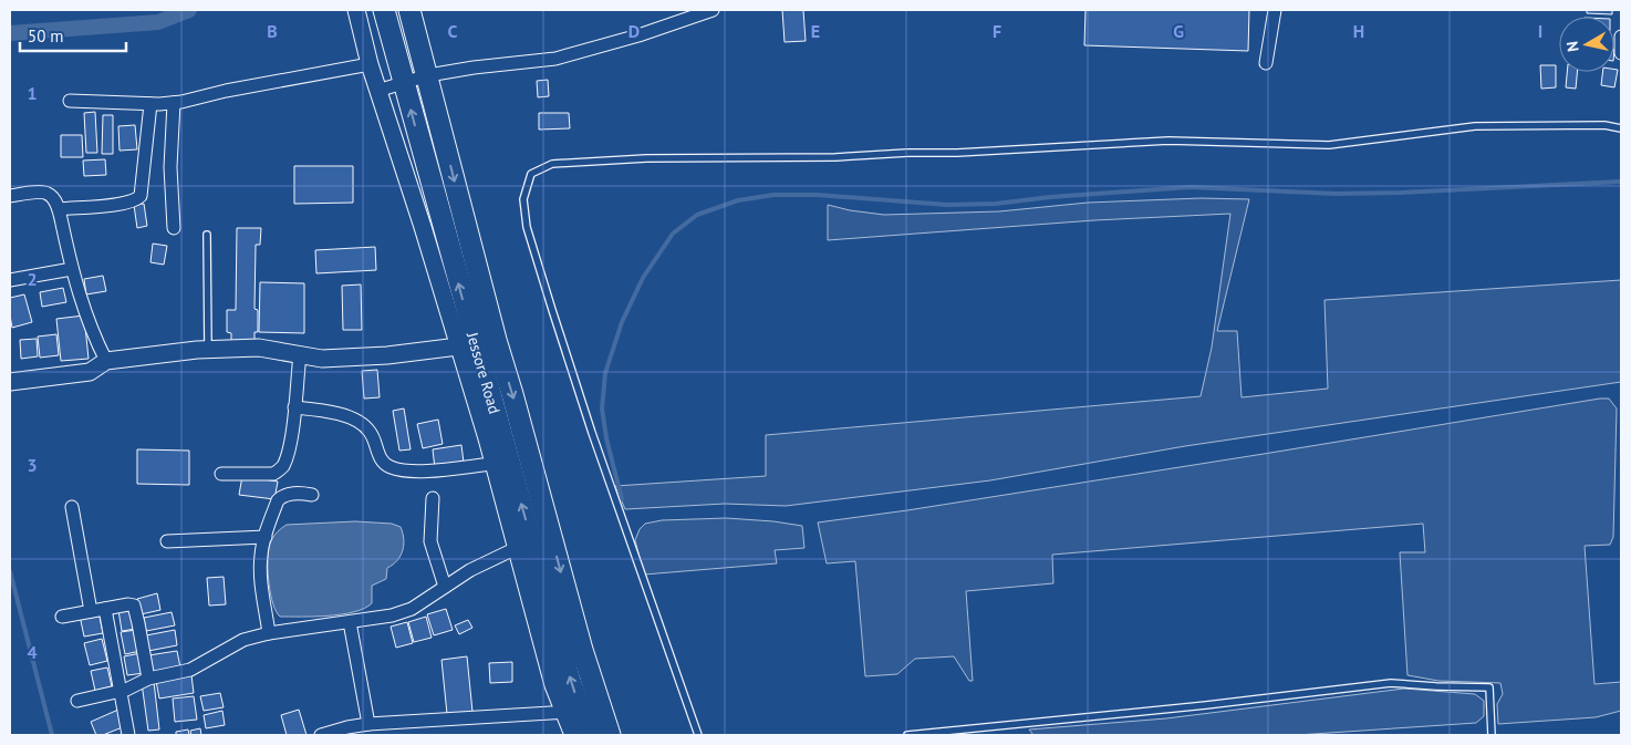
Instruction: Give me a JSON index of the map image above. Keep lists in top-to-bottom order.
{
  "streets": {
    "highway": ["Jessore Road"]
  },
  "scale_bar": "50 m",
  "north": "left",
  "grid": {
    "columns": [
      "B",
      "C",
      "D",
      "E",
      "F",
      "G",
      "H",
      "I"
    ],
    "rows": [
      "1",
      "2",
      "3",
      "4"
    ]
  }
}
